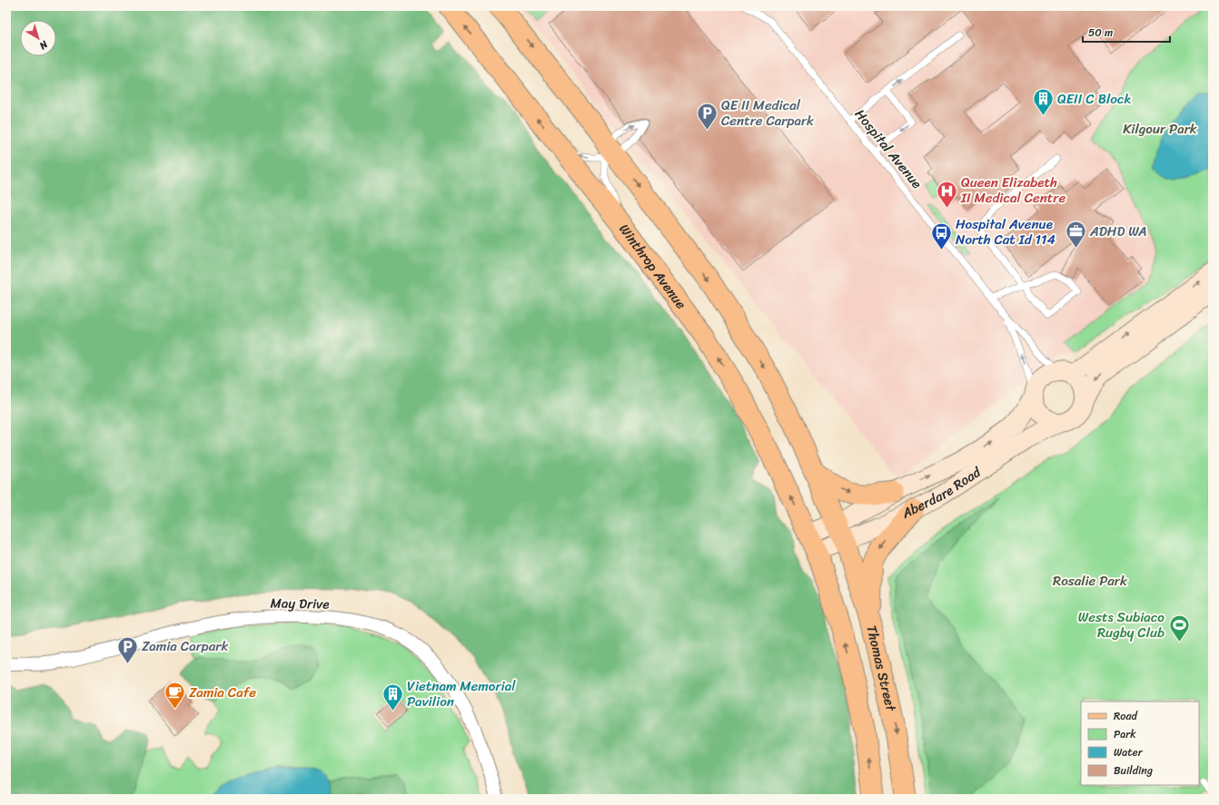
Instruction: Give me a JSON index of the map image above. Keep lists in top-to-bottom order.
{
  "streets": {
    "main road": ["Winthrop Avenue", "Aberdare Road", "Thomas Street"],
    "street": ["May Drive"],
    "lane": ["Hospital Avenue"]
  },
  "crossings": [
    ["Hospital Avenue", "Aberdare Road"],
    ["Winthrop Avenue", "Aberdare Road"],
    ["Aberdare Road", "Thomas Street"]
  ],
  "parks": ["Kilgour Park", "Rosalie Park"],
  "places": {
    "building": ["QEII C Block", "Vietnam Memorial Pavilion"],
    "parking": ["QE II Medical Centre Carpark", "Zamia Carpark"],
    "hospital": ["Queen Elizabeth II Medical Centre"],
    "office": ["ADHD WA"],
    "bus stop": ["Hospital Avenue North Cat Id 114"],
    "sports": ["Wests Subiaco Rugby Club"],
    "cafe": ["Zamia Cafe"]
  },
  "legend": [
    "Road",
    "Park",
    "Water",
    "Building"
  ],
  "scale_bar": "50 m",
  "north": "bottom right"
}
